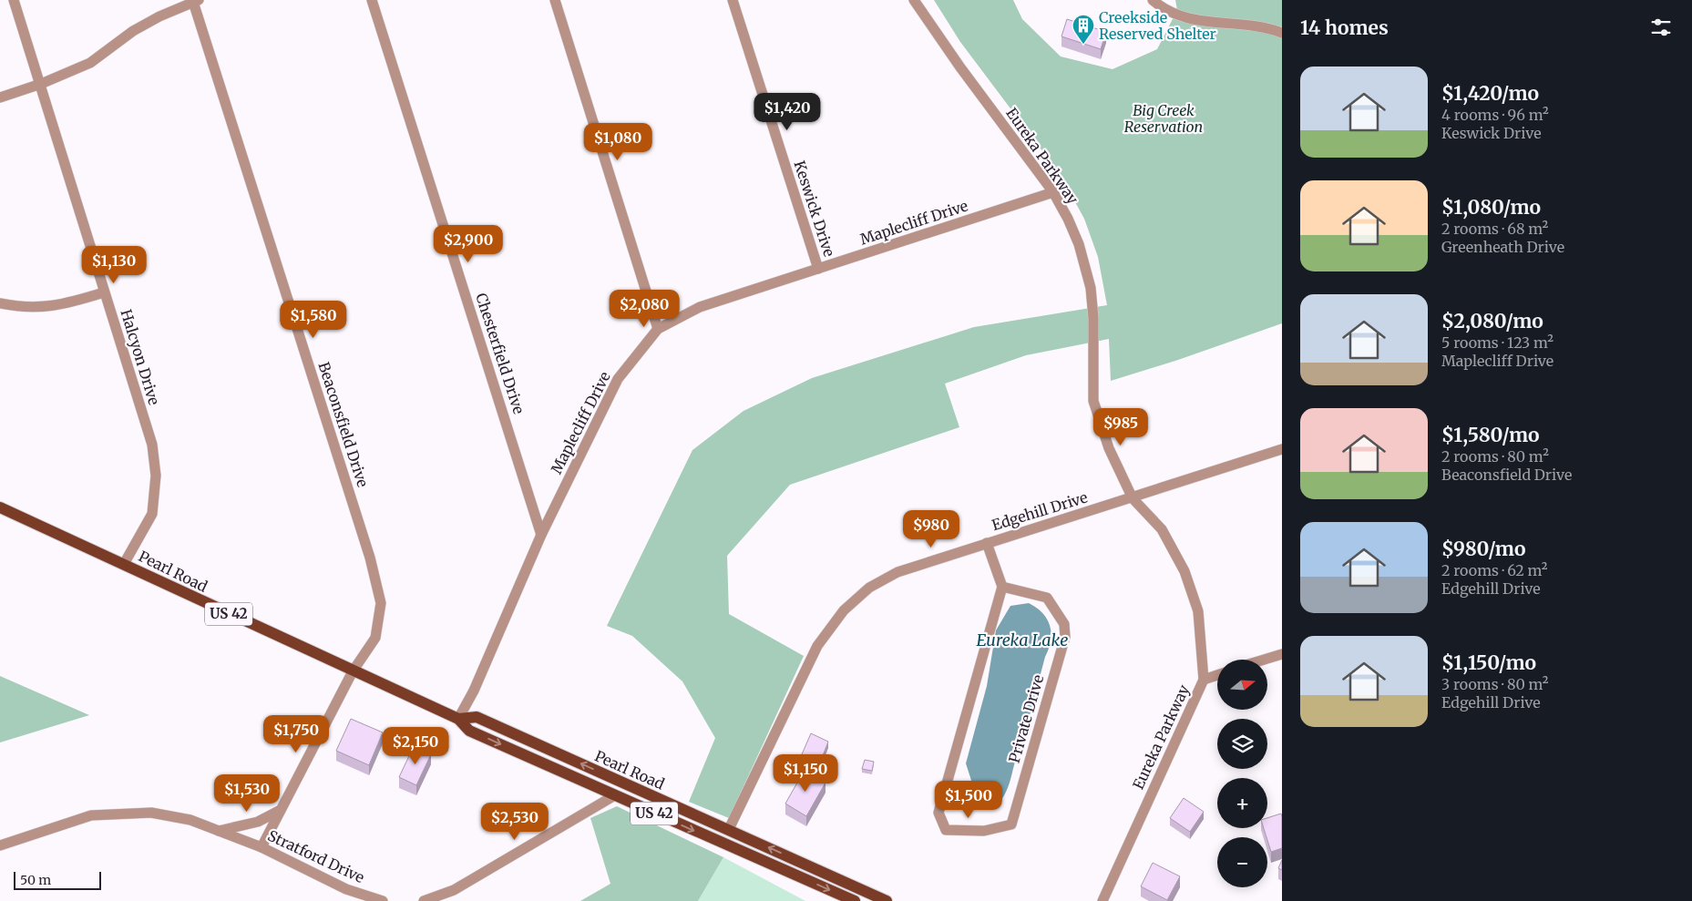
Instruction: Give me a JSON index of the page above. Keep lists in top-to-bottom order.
{
  "streets": {
    "main road": ["Pearl Road", "US 42"],
    "street": [
      "Eureka Parkway",
      "Keswick Drive",
      "Maplecliff Drive",
      "Chesterfield Drive",
      "Halcyon Drive",
      "Beaconsfield Drive",
      "Edgehill Drive",
      "Private Drive",
      "Stratford Drive"
    ]
  },
  "crossings": [
    ["Eureka Parkway", "Maplecliff Drive"],
    ["Eureka Parkway", "Edgehill Drive"],
    ["Keswick Drive", "Maplecliff Drive"],
    ["Maplecliff Drive", "Chesterfield Drive"],
    ["Maplecliff Drive", "Pearl Road"],
    ["Halcyon Drive", "Pearl Road"],
    ["Beaconsfield Drive", "Pearl Road"],
    ["Beaconsfield Drive", "Stratford Drive"],
    ["Edgehill Drive", "Pearl Road"]
  ],
  "water": ["Eureka Lake"],
  "parks": ["Big Creek Reservation"],
  "places": {
    "building": ["Creekside Reserved Shelter"]
  },
  "scale_bar": "50 m",
  "north": "right",
  "page": {
    "heading": "14 homes",
    "list": [
      {
        "name": "$1,420/mo",
        "note": "4 rooms · 96 m² · Keswick Drive"
      },
      {
        "name": "$1,080/mo",
        "note": "2 rooms · 68 m² · Greenheath Drive"
      },
      {
        "name": "$2,080/mo",
        "note": "5 rooms · 123 m² · Maplecliff Drive"
      },
      {
        "name": "$1,580/mo",
        "note": "2 rooms · 80 m² · Beaconsfield Drive"
      },
      {
        "name": "$980/mo",
        "note": "2 rooms · 62 m² · Edgehill Drive"
      },
      {
        "name": "$1,150/mo",
        "note": "3 rooms · 80 m² · Edgehill Drive"
      }
    ],
    "price": [
      "$1,420",
      "$1,080",
      "$2,900",
      "$1,130",
      "$2,080",
      "$1,580",
      "$985",
      "$980",
      "$1,750",
      "$2,150",
      "$1,150",
      "$1,530",
      "$1,500",
      "$2,530"
    ],
    "map_buttons": ["+", "−"],
    "scale": "50 m"
  }
}
